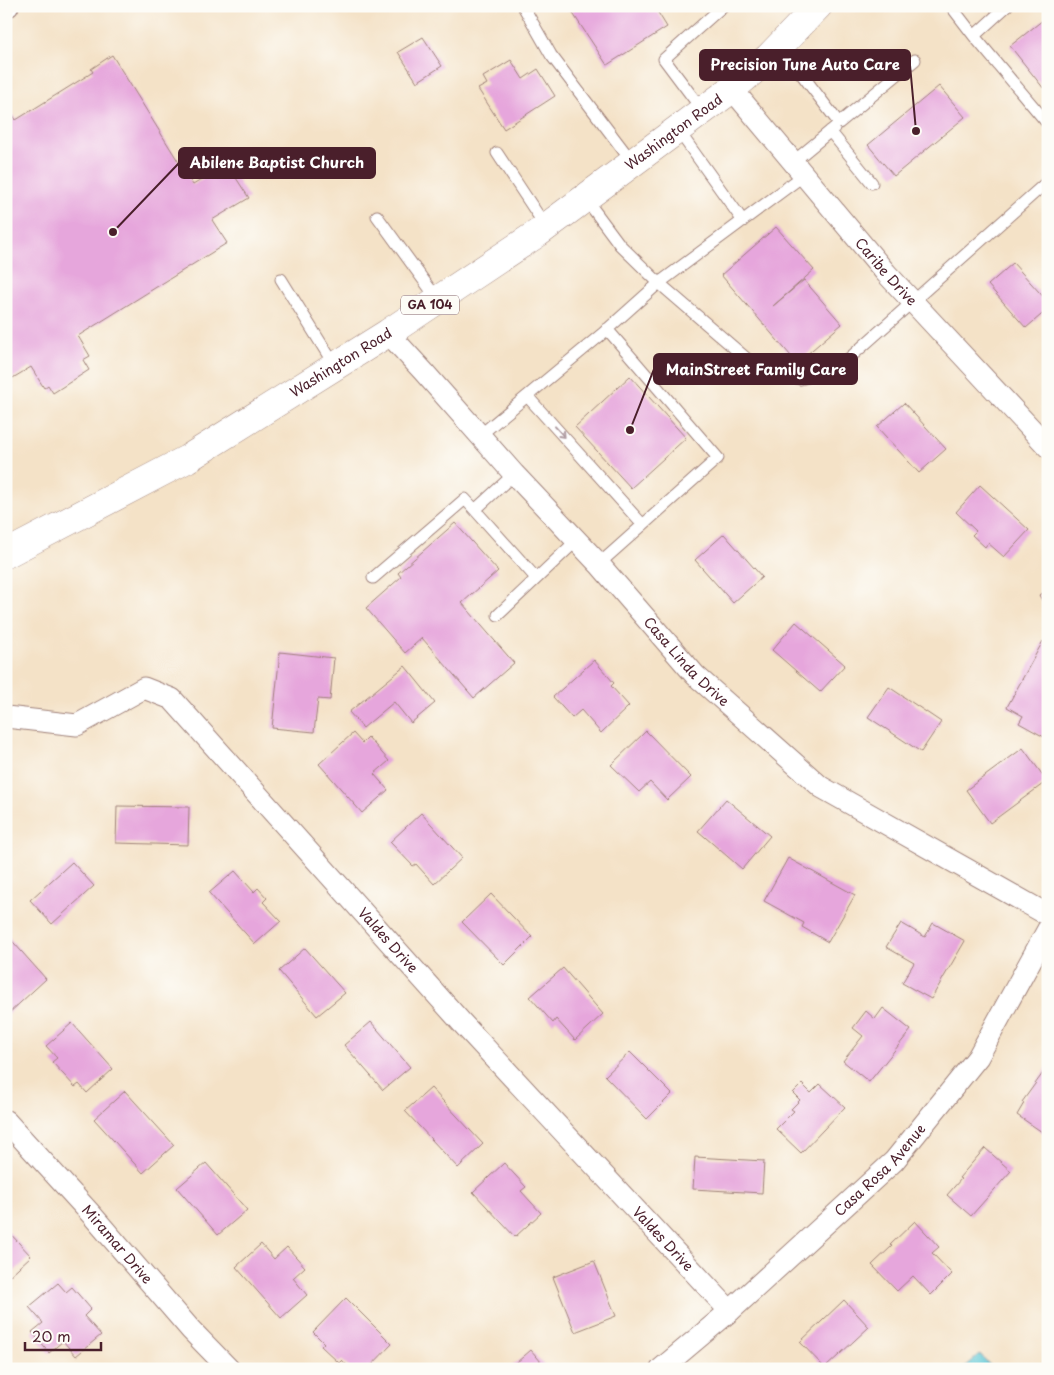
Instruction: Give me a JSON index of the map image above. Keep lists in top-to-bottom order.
{
  "streets": {
    "main road": ["Washington Road", "GA 104"],
    "street": [
      "Caribe Drive",
      "Casa Linda Drive",
      "Valdes Drive",
      "Casa Rosa Avenue",
      "Miramar Drive"
    ]
  },
  "crossings": [
    ["Washington Road", "Caribe Drive"],
    ["Washington Road", "Casa Linda Drive"],
    ["Valdes Drive", "Casa Rosa Avenue"]
  ],
  "places": ["Precision Tune Auto Care", "Abilene Baptist Church", "MainStreet Family Care"],
  "scale_bar": "20 m"
}
